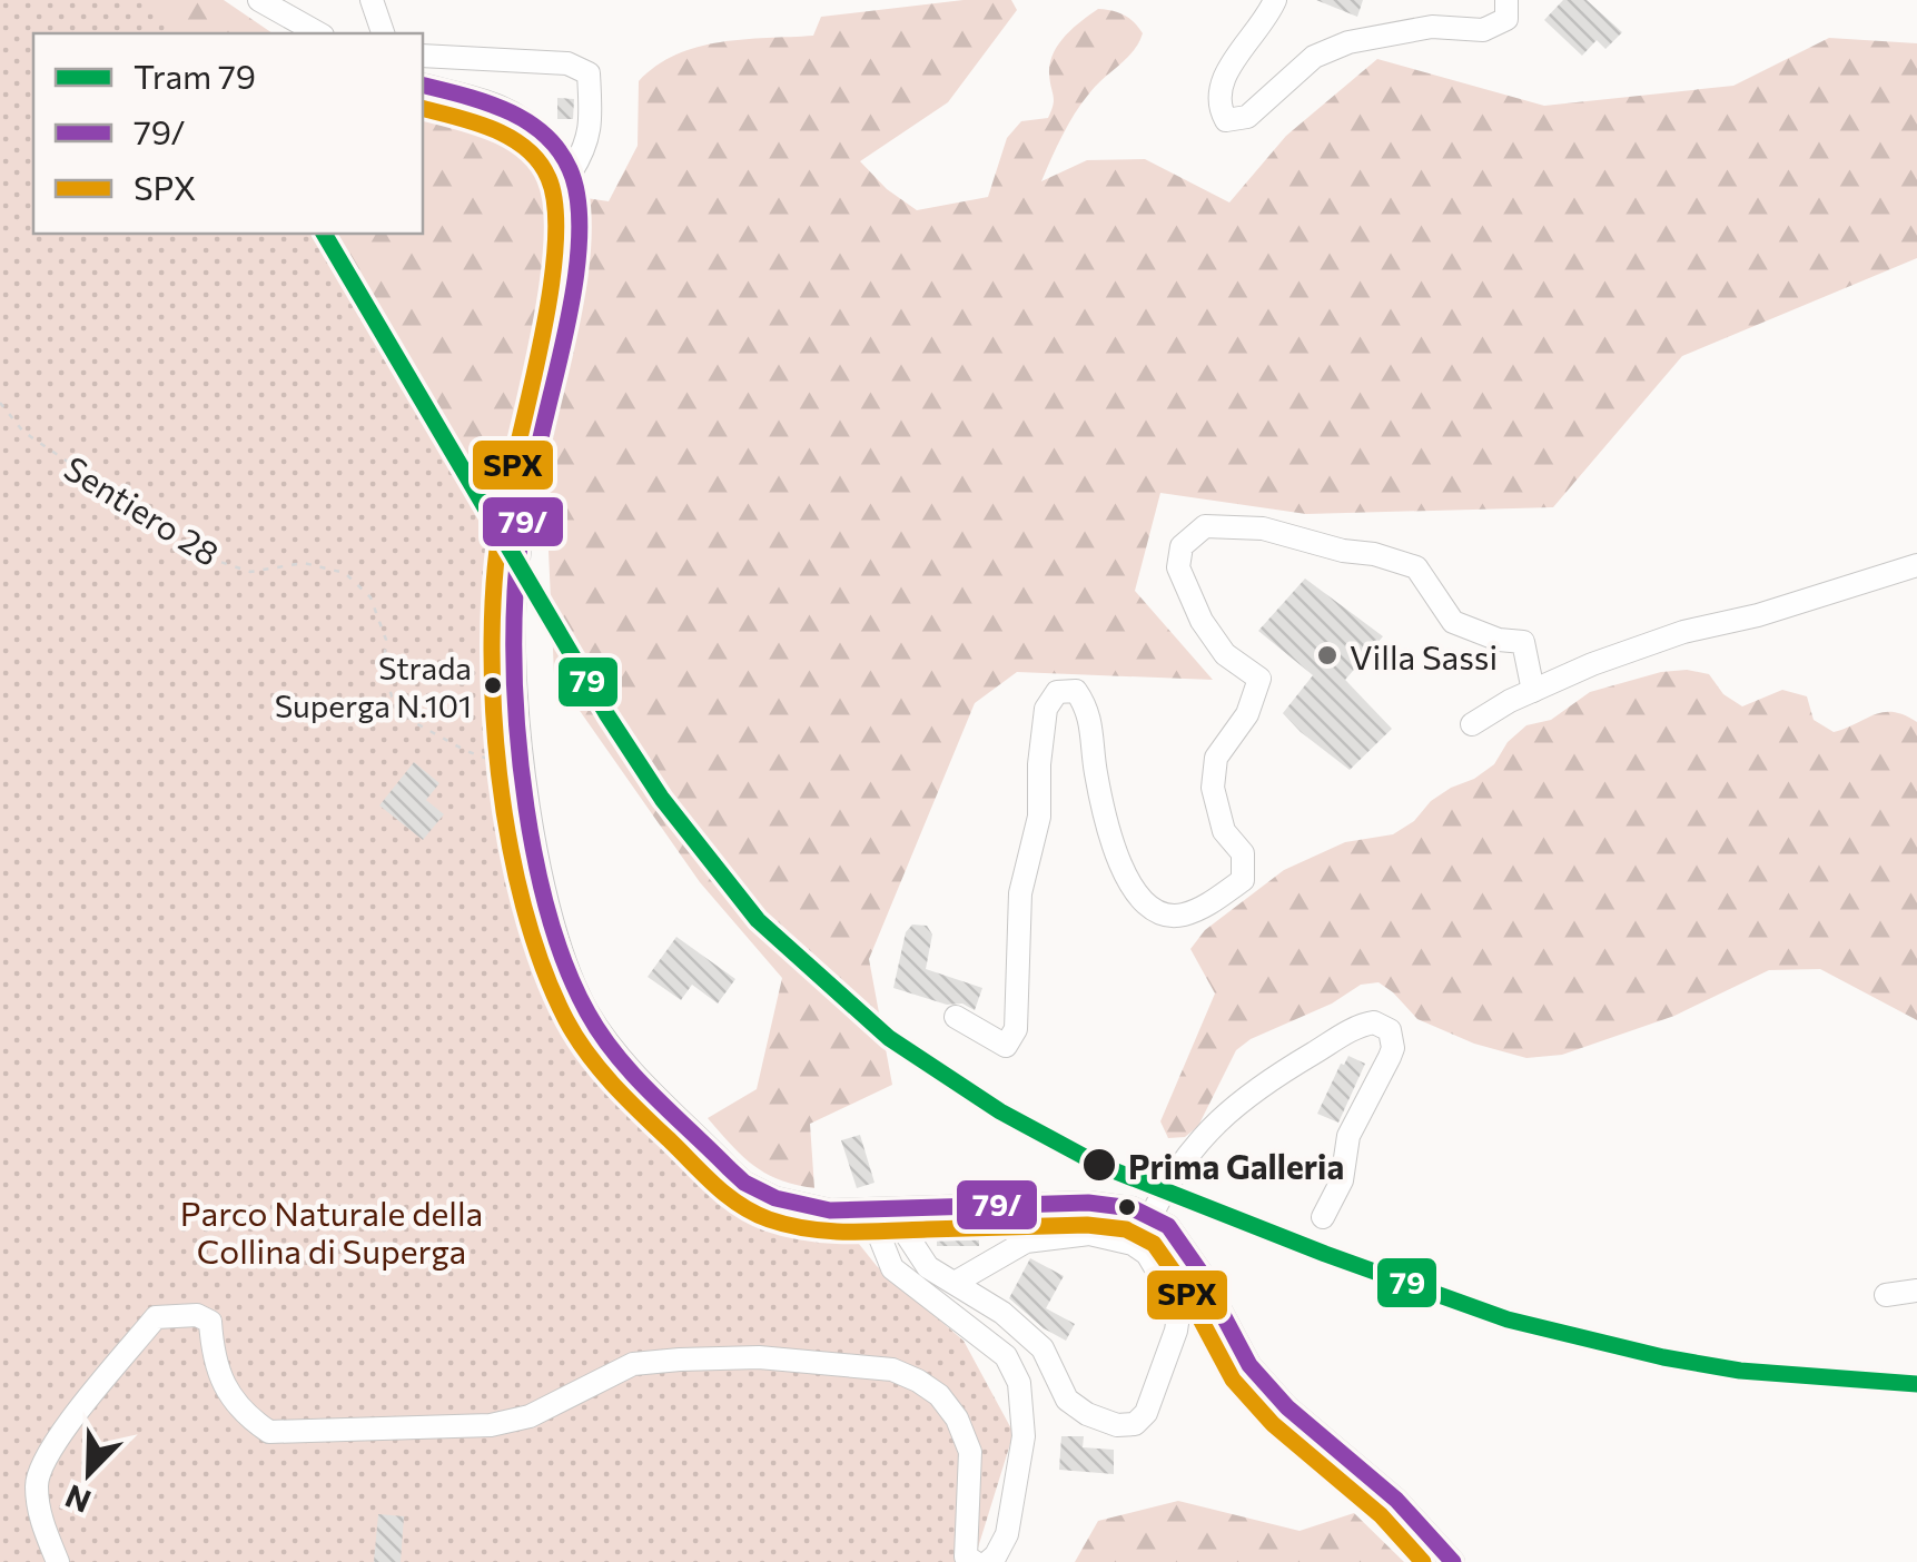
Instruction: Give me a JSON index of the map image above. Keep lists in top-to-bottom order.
{
  "streets": {
    "path": ["Sentiero 28"]
  },
  "parks": ["Parco Naturale della Collina di Superga"],
  "places": ["Villa Sassi", "Strada Superga N.101", "Prima Galleria"],
  "lines": ["transit line 79/", "transit line SPX", "tram line 79"],
  "legend": ["Tram 79", "79/", "SPX"],
  "north": "bottom left"
}
